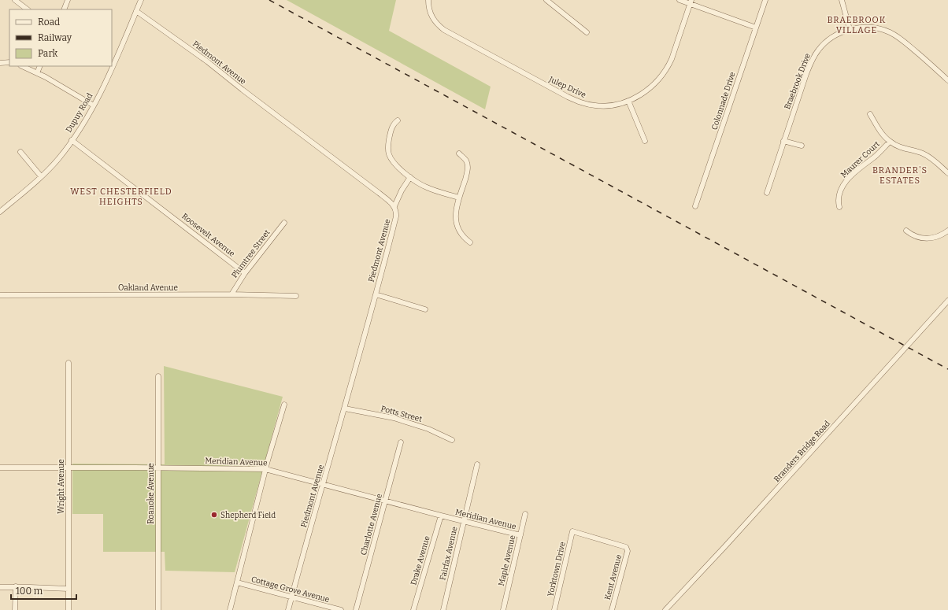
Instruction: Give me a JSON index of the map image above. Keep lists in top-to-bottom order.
{
  "streets": {
    "street": [
      "Piedmont Avenue",
      "Braebrook Drive",
      "Julep Drive",
      "Colonnade Drive",
      "Dupuy Road",
      "Maurer Court",
      "Roosevelt Avenue",
      "Plumtree Street",
      "Oakland Avenue",
      "Potts Street",
      "Branders Bridge Road",
      "Meridian Avenue",
      "Wright Avenue",
      "Roanoke Avenue",
      "Charlotte Avenue",
      "Fairfax Avenue",
      "Drake Avenue",
      "Maple Avenue",
      "Yorktown Drive",
      "Kent Avenue",
      "Cottage Grove Avenue"
    ]
  },
  "crossings": [
    ["Piedmont Avenue", "Dupuy Road"],
    ["Piedmont Avenue", "Potts Street"],
    ["Piedmont Avenue", "Meridian Avenue"],
    ["Piedmont Avenue", "Cottage Grove Avenue"],
    ["Dupuy Road", "Roosevelt Avenue"],
    ["Roosevelt Avenue", "Plumtree Street"],
    ["Plumtree Street", "Oakland Avenue"],
    ["Meridian Avenue", "Wright Avenue"],
    ["Meridian Avenue", "Roanoke Avenue"],
    ["Meridian Avenue", "Charlotte Avenue"],
    ["Meridian Avenue", "Fairfax Avenue"],
    ["Meridian Avenue", "Drake Avenue"],
    ["Meridian Avenue", "Maple Avenue"],
    ["Yorktown Drive", "Kent Avenue"]
  ],
  "districts": ["BRAEBROOK VILLAGE", "BRANDER'S ESTATES", "WEST CHESTERFIELD HEIGHTS"],
  "places": ["Shepherd Field"],
  "legend": ["Road", "Railway", "Park"],
  "scale_bar": "100 m"
}
